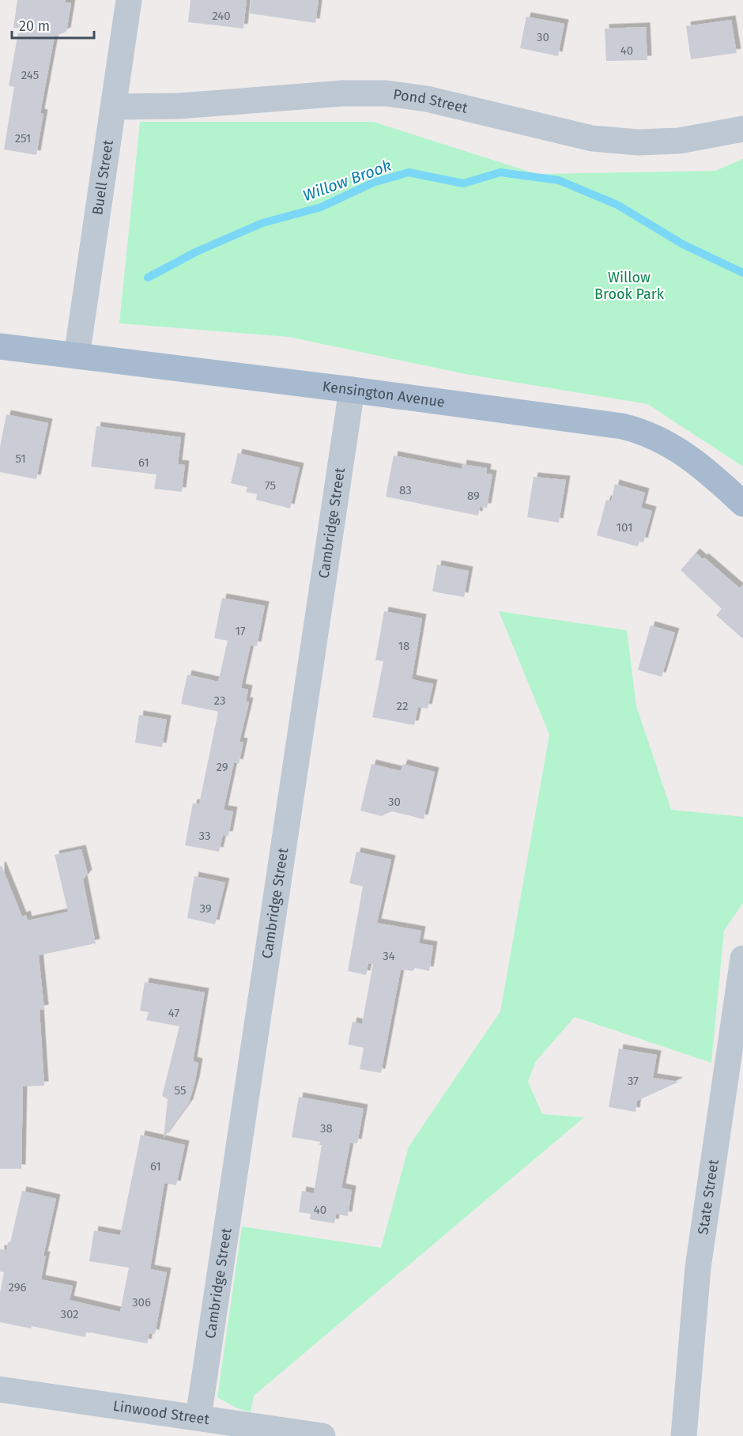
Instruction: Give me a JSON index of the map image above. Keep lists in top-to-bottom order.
{
  "streets": {
    "main road": ["Kensington Avenue"],
    "street": [
      "Pond Street",
      "Buell Street",
      "Cambridge Street",
      "State Street",
      "Linwood Street"
    ]
  },
  "crossings": [
    ["Pond Street", "Buell Street"],
    ["Buell Street", "Kensington Avenue"],
    ["Kensington Avenue", "Cambridge Street"],
    ["Cambridge Street", "Linwood Street"]
  ],
  "water": ["Willow Brook"],
  "parks": ["Willow Brook Park"],
  "house_numbers": [
    "240",
    "30",
    "40",
    "245",
    "251",
    "51",
    "61",
    "75",
    "83",
    "89",
    "101",
    "17",
    "18",
    "23",
    "22",
    "29",
    "30",
    "33",
    "39",
    "34",
    "47",
    "37",
    "55",
    "38",
    "61",
    "40",
    "296",
    "306",
    "302"
  ],
  "scale_bar": "20 m"
}
